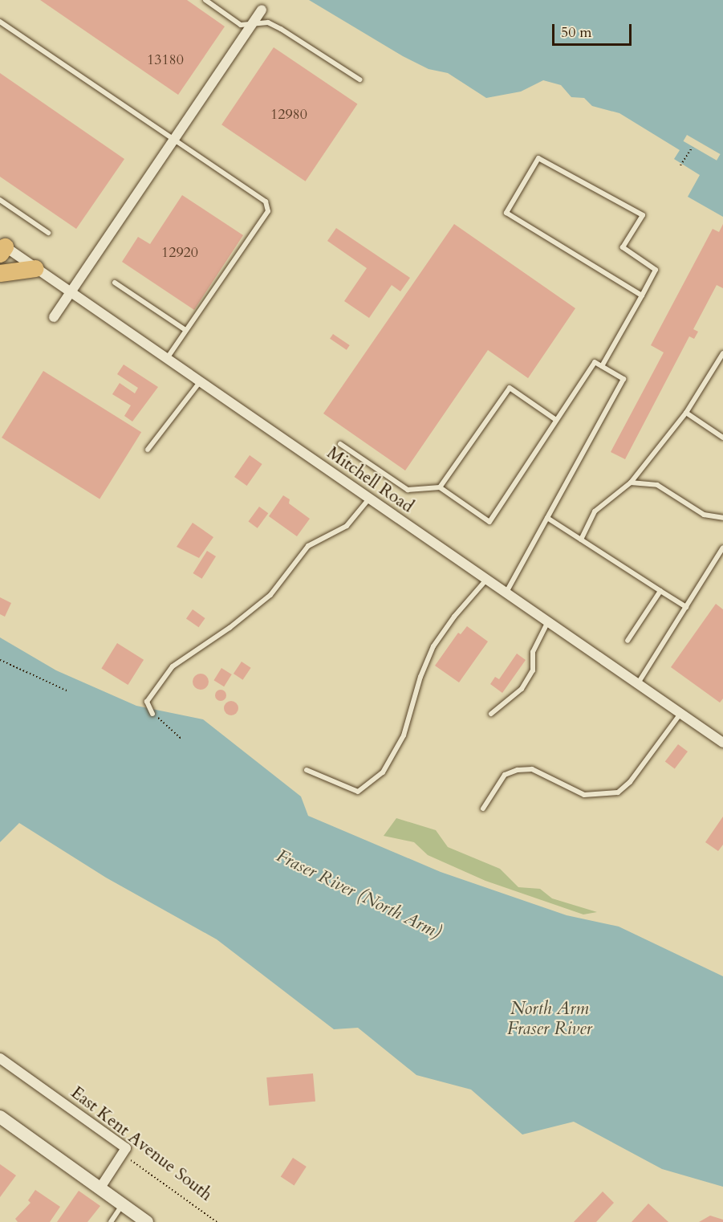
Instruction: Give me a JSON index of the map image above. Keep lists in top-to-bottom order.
{
  "streets": {
    "street": ["Mitchell Road", "East Kent Avenue South"]
  },
  "water": ["Fraser River (North Arm)", "North Arm Fraser River"],
  "house_numbers": ["13180", "12980", "12920"],
  "scale_bar": "50 m"
}
